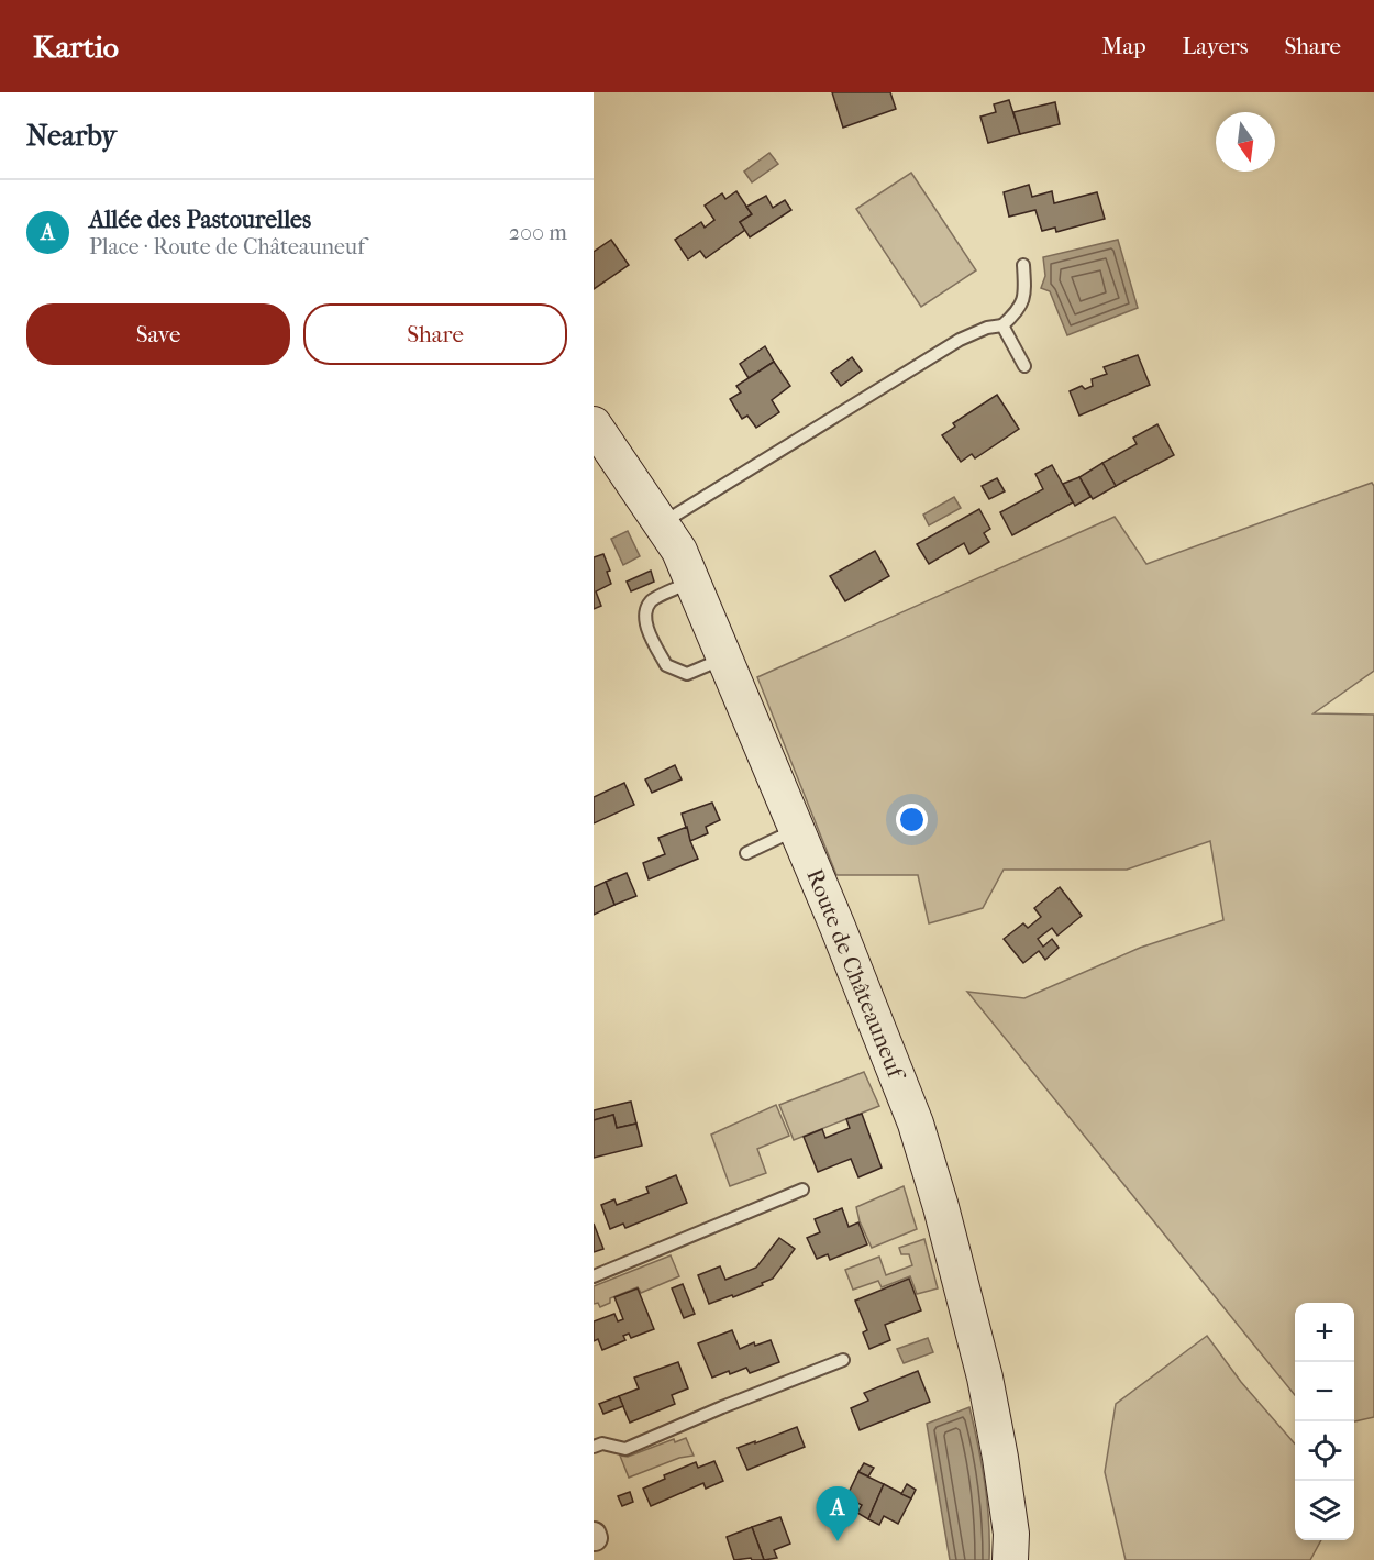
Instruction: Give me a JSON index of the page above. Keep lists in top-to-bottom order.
{
  "streets": {
    "main road": ["Route de Châteauneuf"]
  },
  "north": "bottom",
  "page": {
    "header": "Kartio",
    "nav": ["Map", "Layers", "Share"],
    "heading": "Nearby",
    "list": [
      {
        "mark": "A",
        "name": "Allée des Pastourelles",
        "note": "Place · Route de Châteauneuf",
        "value": "200 m"
      }
    ],
    "buttons": ["Save", "Share"],
    "map_buttons": ["+", "−"],
    "pins": "A"
  }
}
